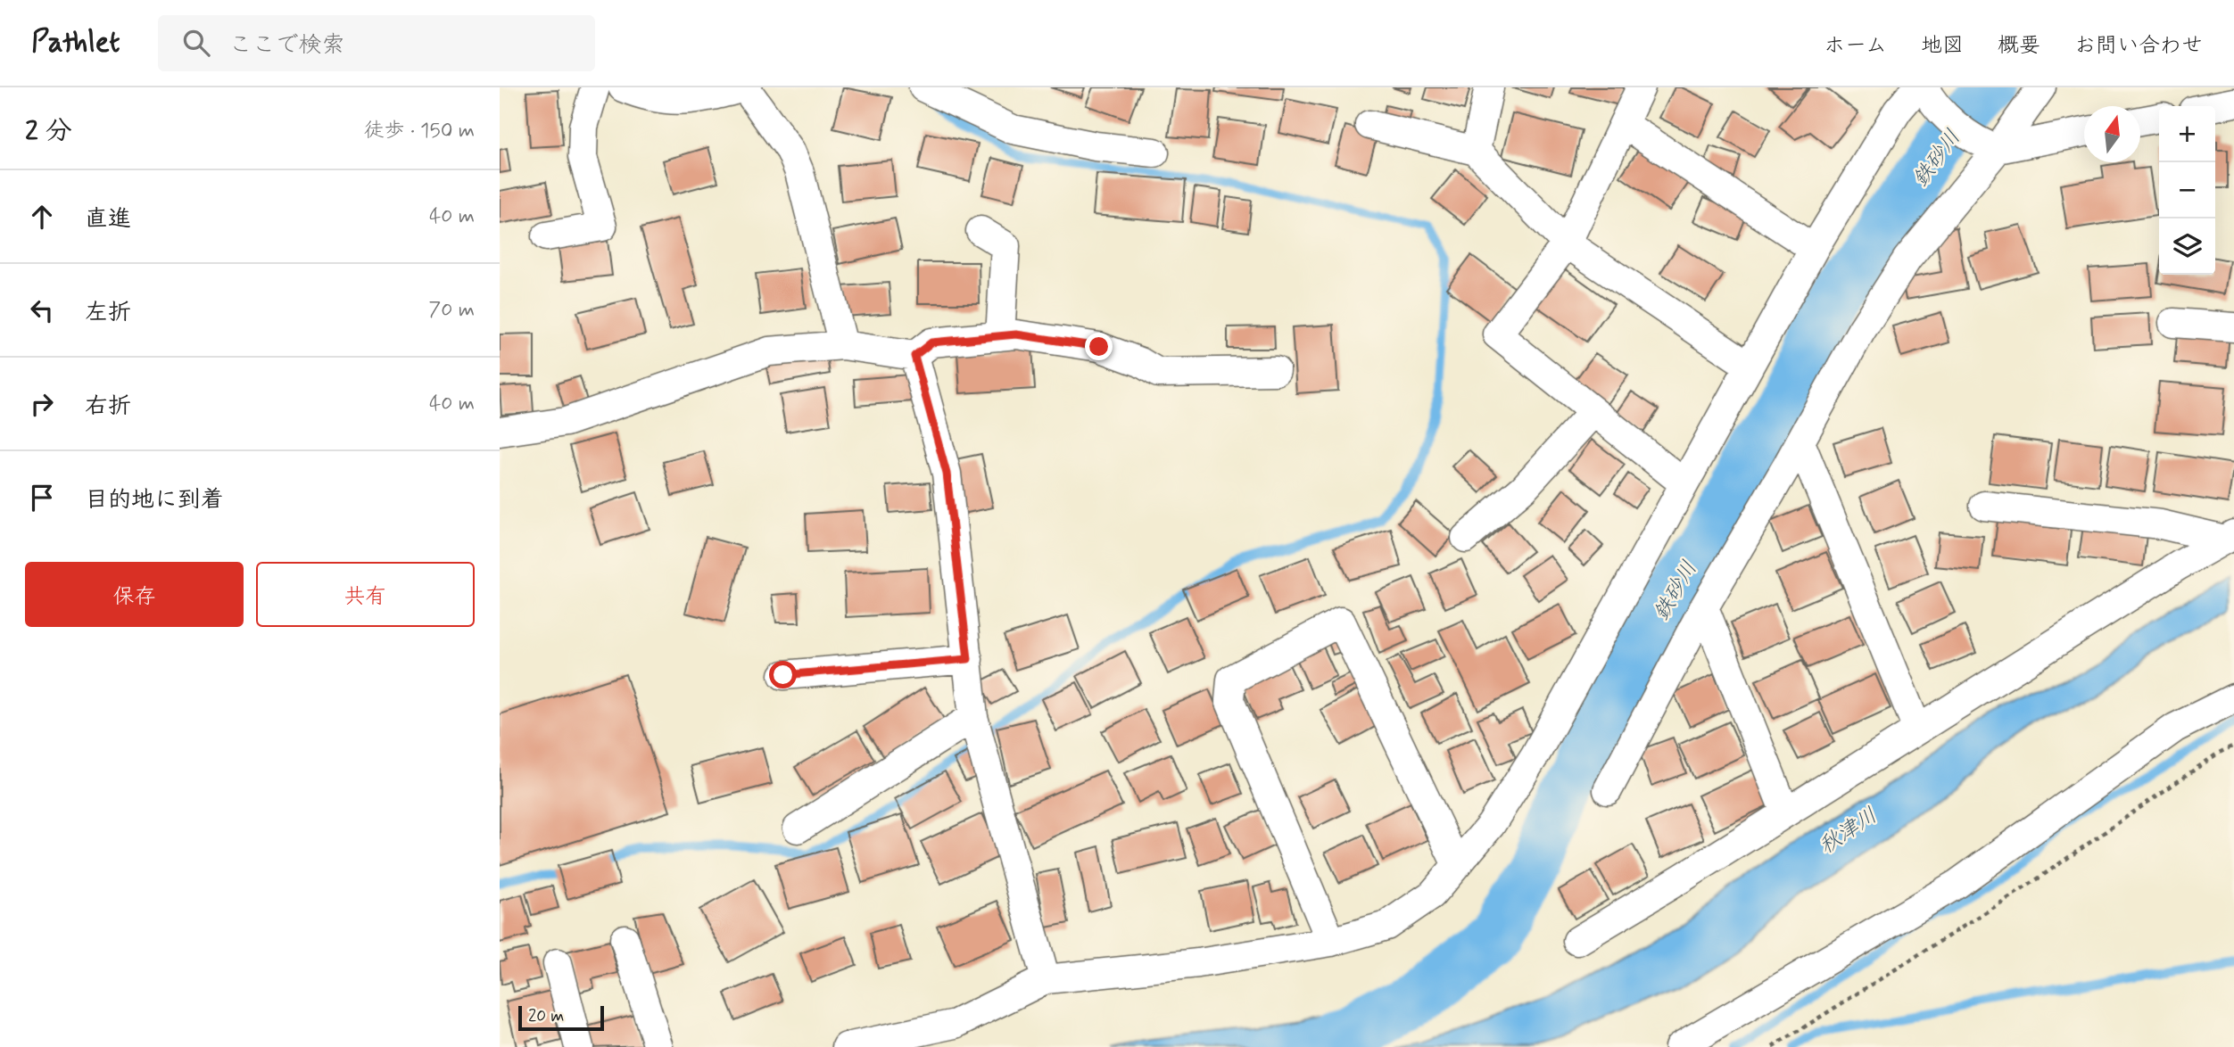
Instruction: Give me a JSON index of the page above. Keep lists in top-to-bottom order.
{
  "water": ["鉄砂川", "秋津川"],
  "scale_bar": "20 m",
  "north": "top",
  "page": {
    "header": "Pathlet",
    "search": "ここで検索",
    "nav": [
      "ホーム",
      "地図",
      "概要",
      "お問い合わせ"
    ],
    "heading": ["2 分", "徒歩 · 150 m"],
    "map_buttons": ["+", "−"],
    "list": [
      ["直進", "40 m"],
      ["左折", "70 m"],
      ["右折", "40 m"],
      "目的地に到着"
    ],
    "buttons": ["保存", "共有"],
    "scale": "20 m"
  }
}
